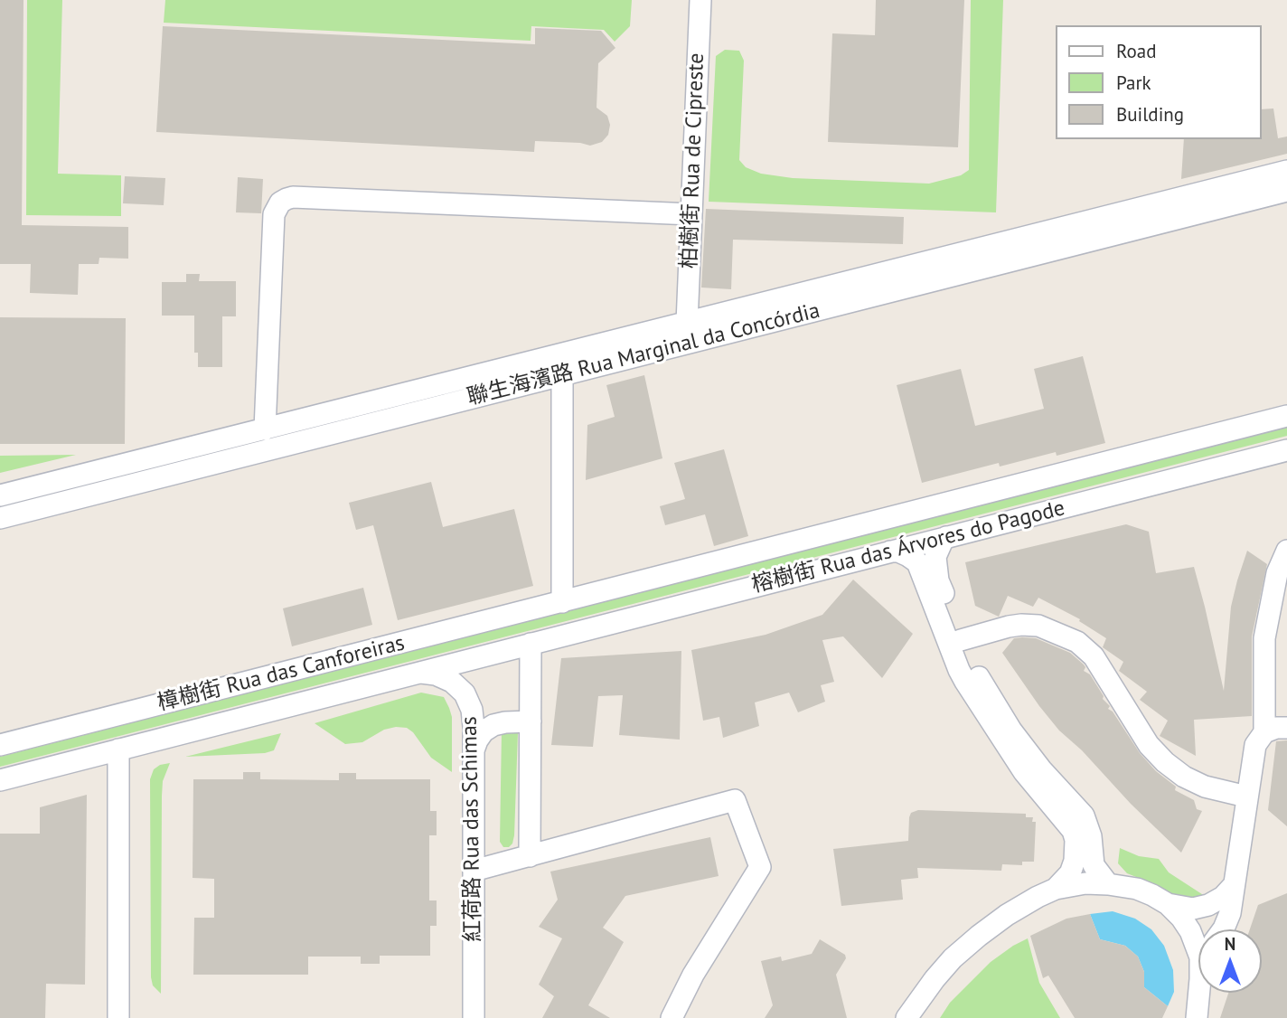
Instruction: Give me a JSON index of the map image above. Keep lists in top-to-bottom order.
{
  "streets": {
    "street": [
      "柏樹街 Rua de Cipreste",
      "聯生海濱路 Rua Marginal da Concórdia",
      "榕樹街 Rua das Árvores do Pagode",
      "樟樹街 Rua das Canforeiras",
      "紅荷路 Rua das Schimas"
    ]
  },
  "crossings": [
    ["柏樹街 Rua de Cipreste", "聯生海濱路 Rua Marginal da Concórdia"],
    ["榕樹街 Rua das Árvores do Pagode", "樟樹街 Rua das Canforeiras"],
    ["樟樹街 Rua das Canforeiras", "紅荷路 Rua das Schimas"]
  ],
  "legend": ["Road", "Park", "Building"],
  "north": "top"
}
